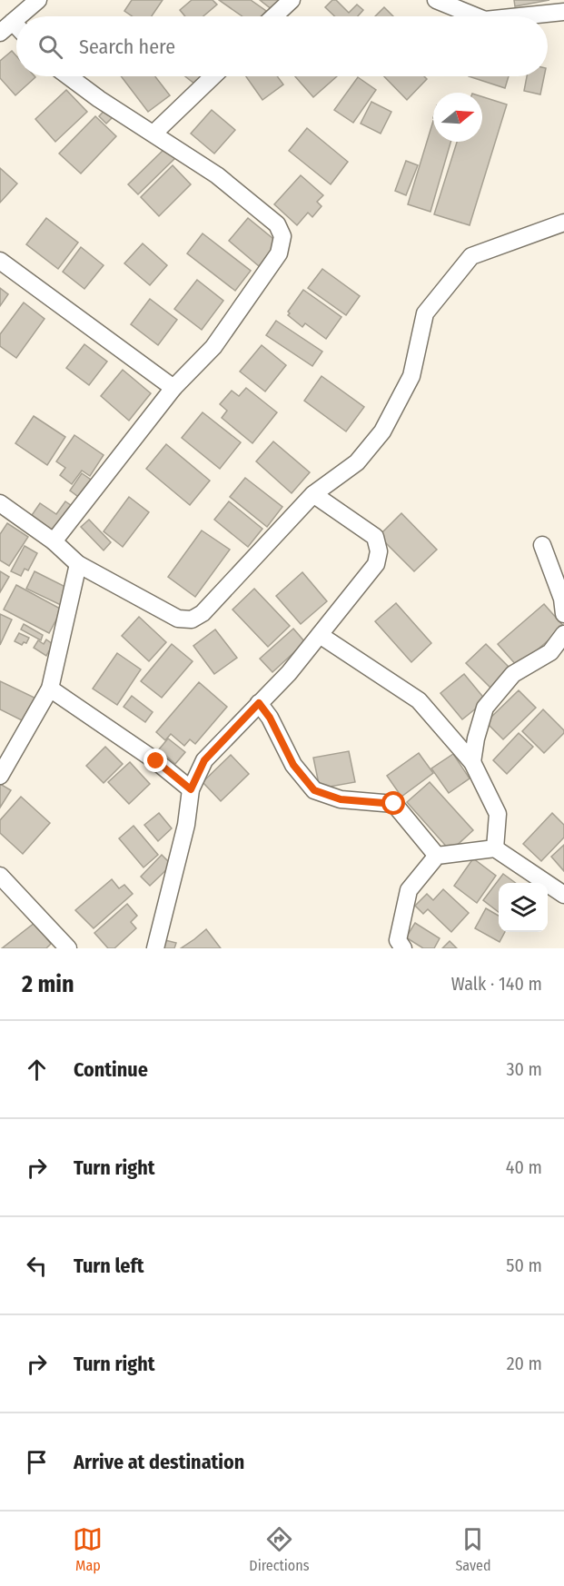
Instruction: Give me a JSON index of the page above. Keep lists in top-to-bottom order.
{
  "north": "right",
  "page": {
    "search": "Search here",
    "heading": ["2 min", "Walk · 140 m"],
    "list": [
      ["Continue", "30 m"],
      ["Turn right", "40 m"],
      ["Turn left", "50 m"],
      ["Turn right", "20 m"],
      "Arrive at destination"
    ],
    "nav": ["Map", "Directions", "Saved"]
  }
}
